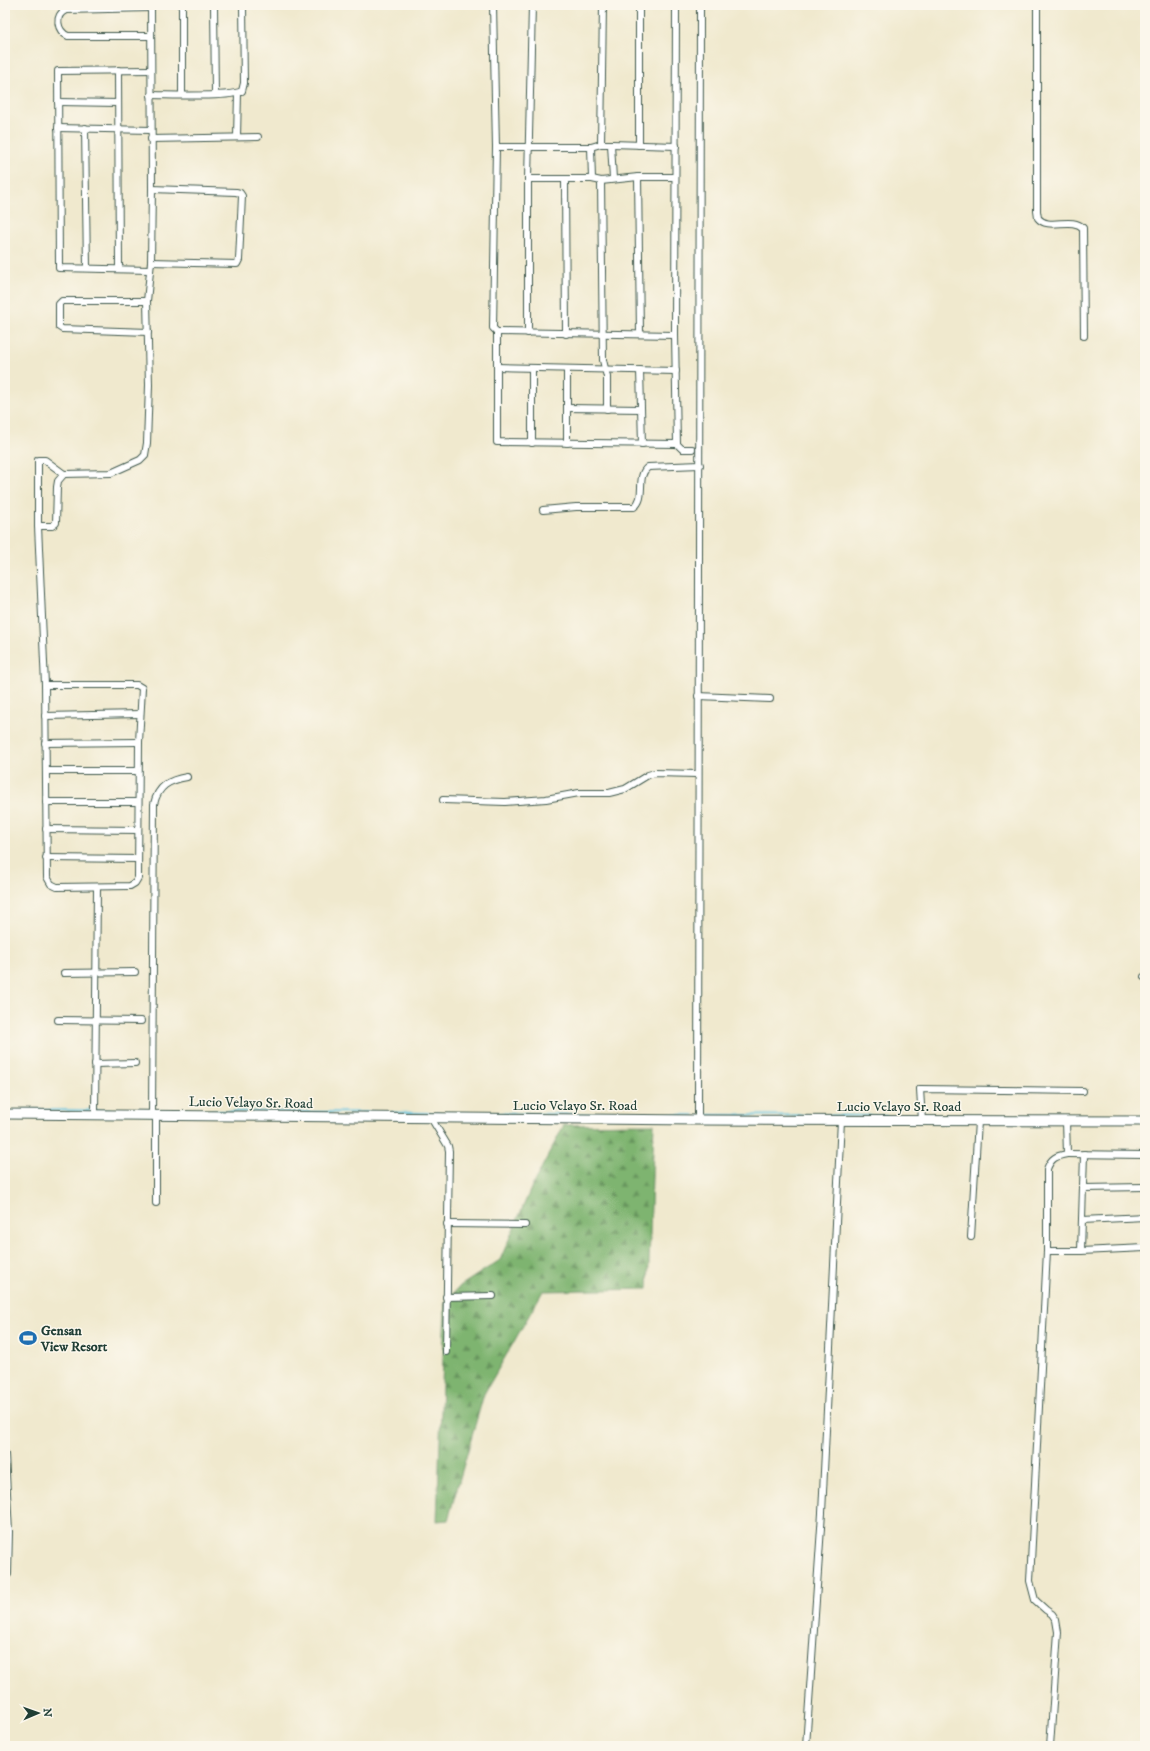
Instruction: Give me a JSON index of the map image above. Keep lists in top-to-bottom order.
{
  "streets": {
    "main road": ["Lucio Velayo Sr. Road"]
  },
  "places": {
    "sports": ["Gensan View Resort"]
  },
  "north": "right"
}
